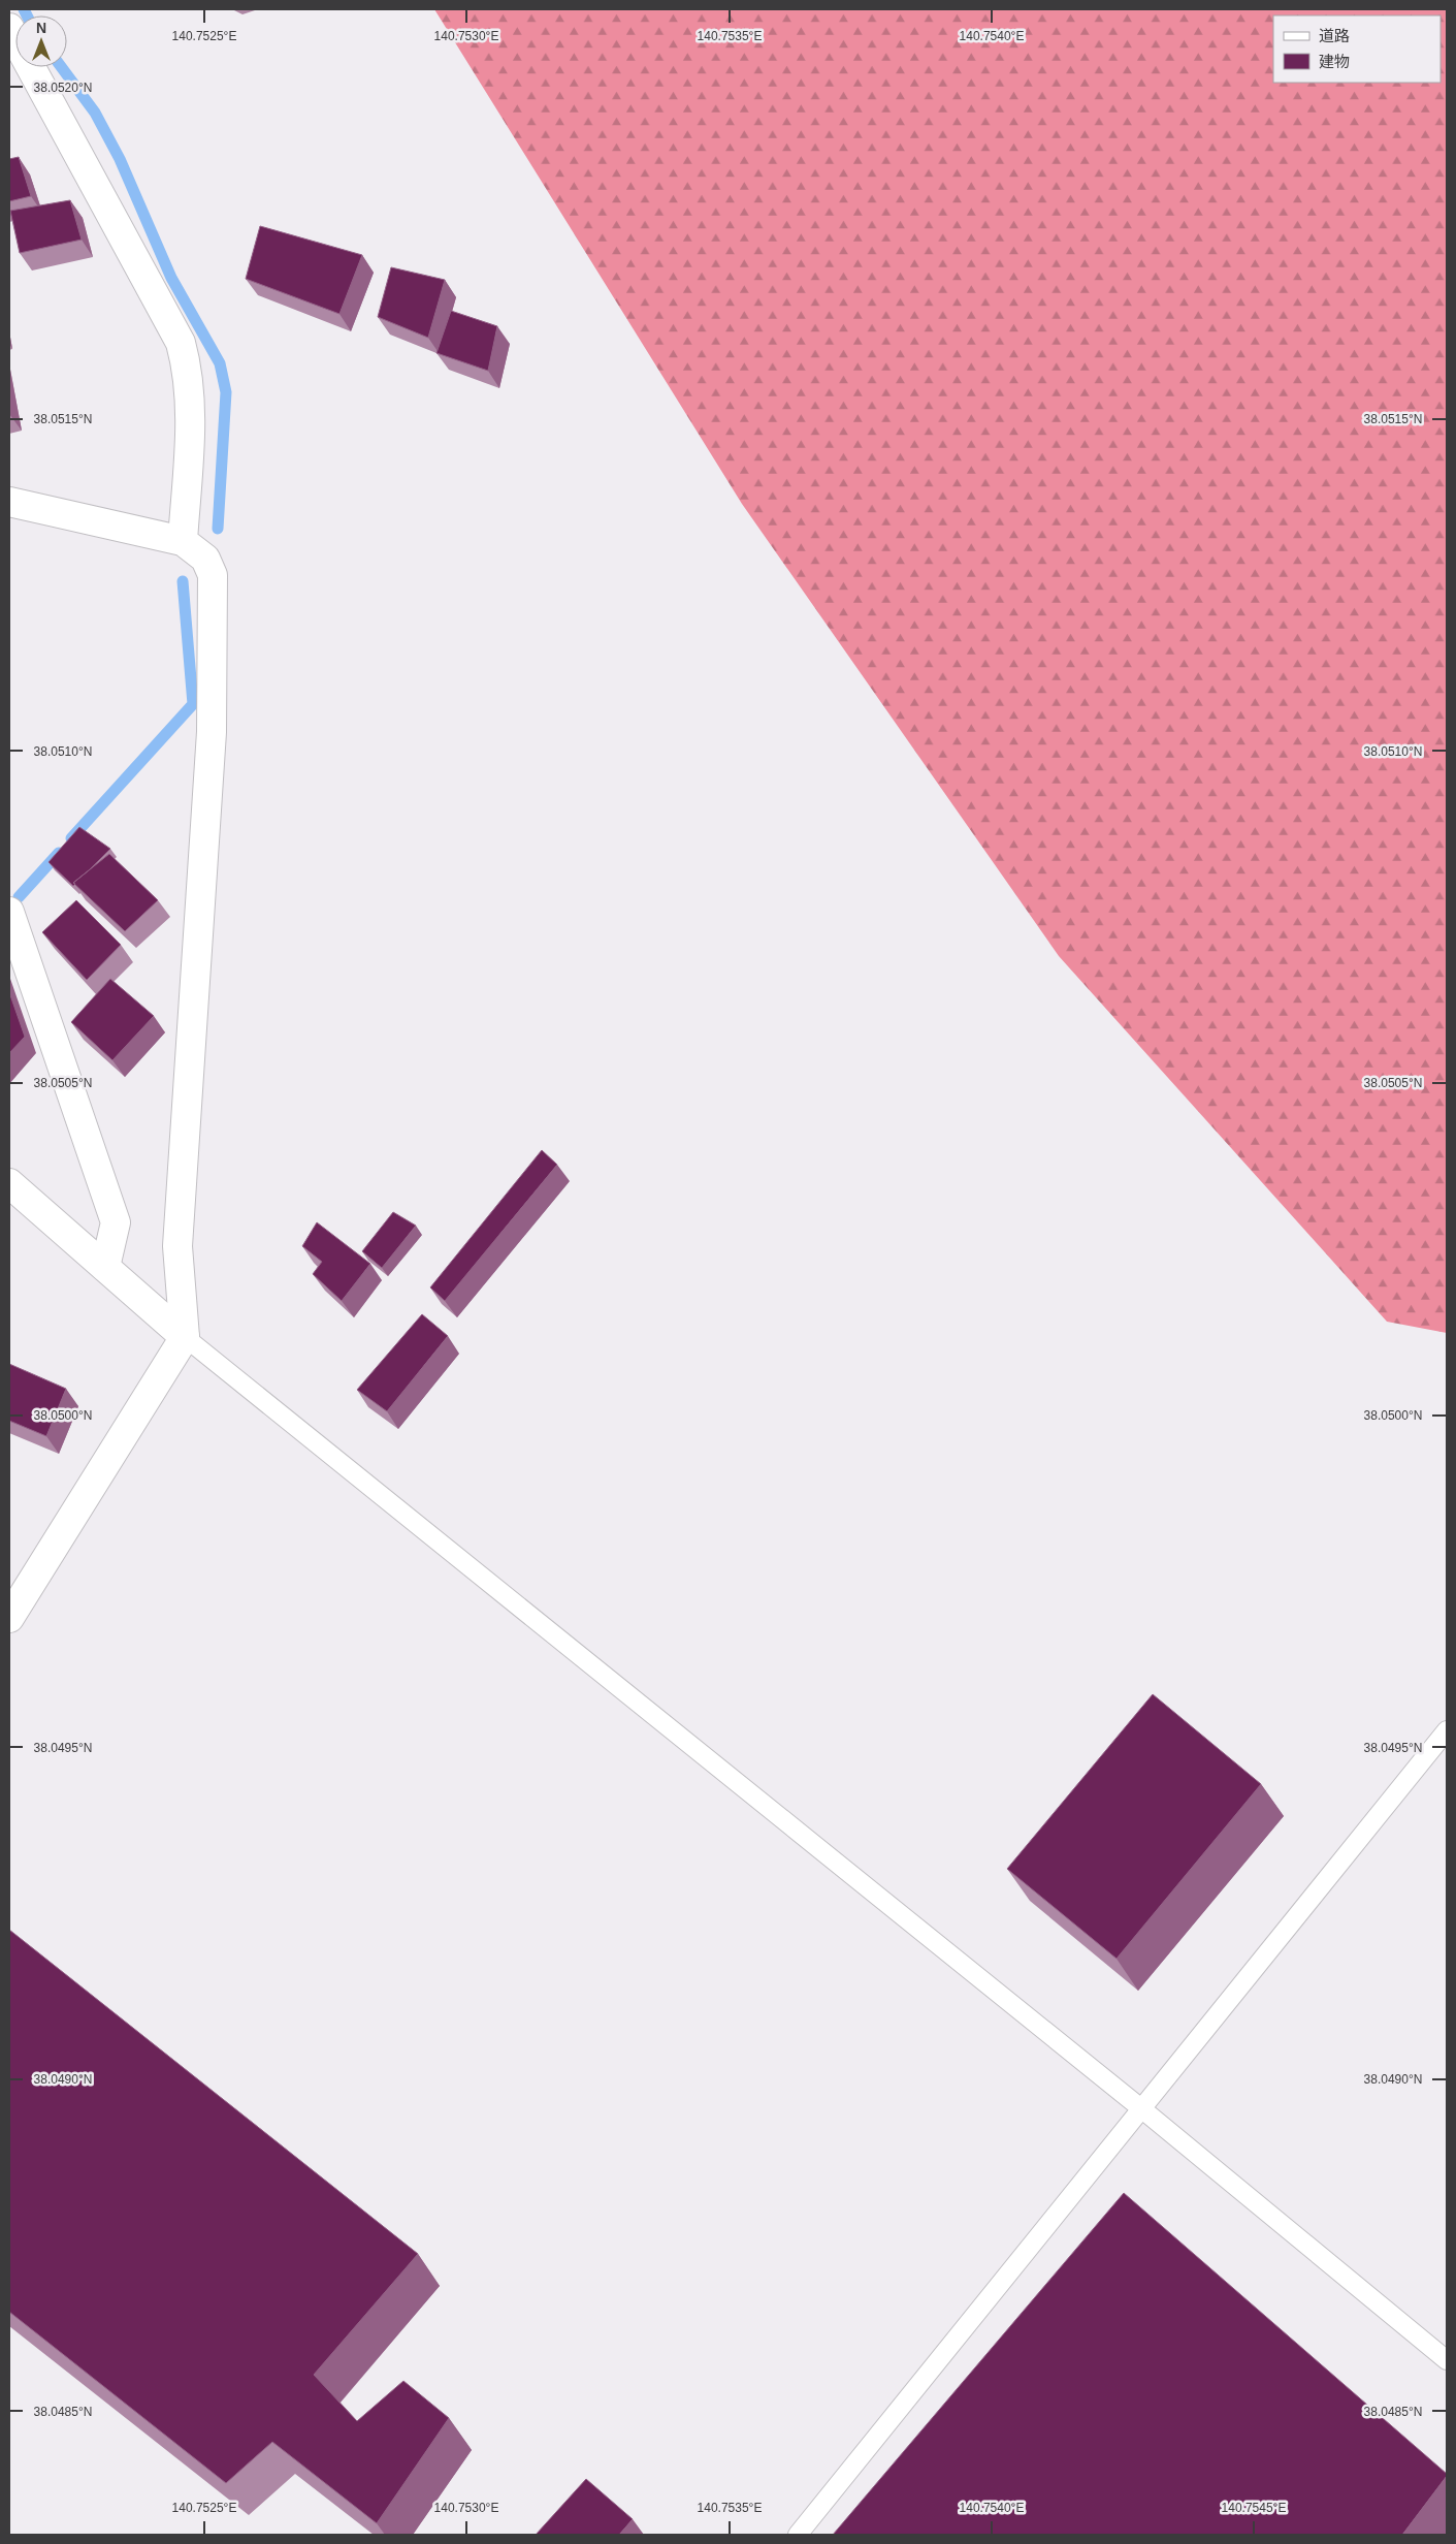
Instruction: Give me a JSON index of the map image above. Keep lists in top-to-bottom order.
{
  "legend": ["道路", "建物"],
  "north": "top",
  "coordinates": [
    "140.7525°E",
    "140.7530°E",
    "140.7535°E",
    "140.7540°E",
    "38.0520°N",
    "38.0515°N",
    "38.0510°N",
    "38.0505°N",
    "38.0500°N",
    "38.0495°N",
    "38.0490°N",
    "38.0485°N",
    "140.7545°E"
  ]
}
